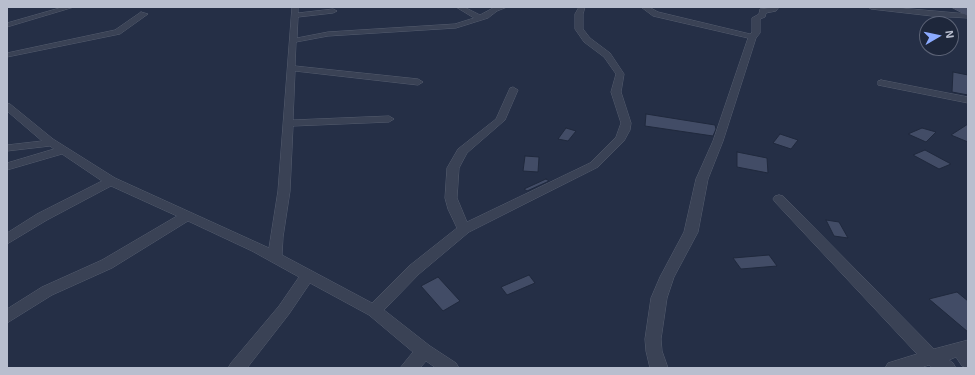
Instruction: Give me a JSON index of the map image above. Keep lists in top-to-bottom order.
{
  "north": "right"
}
